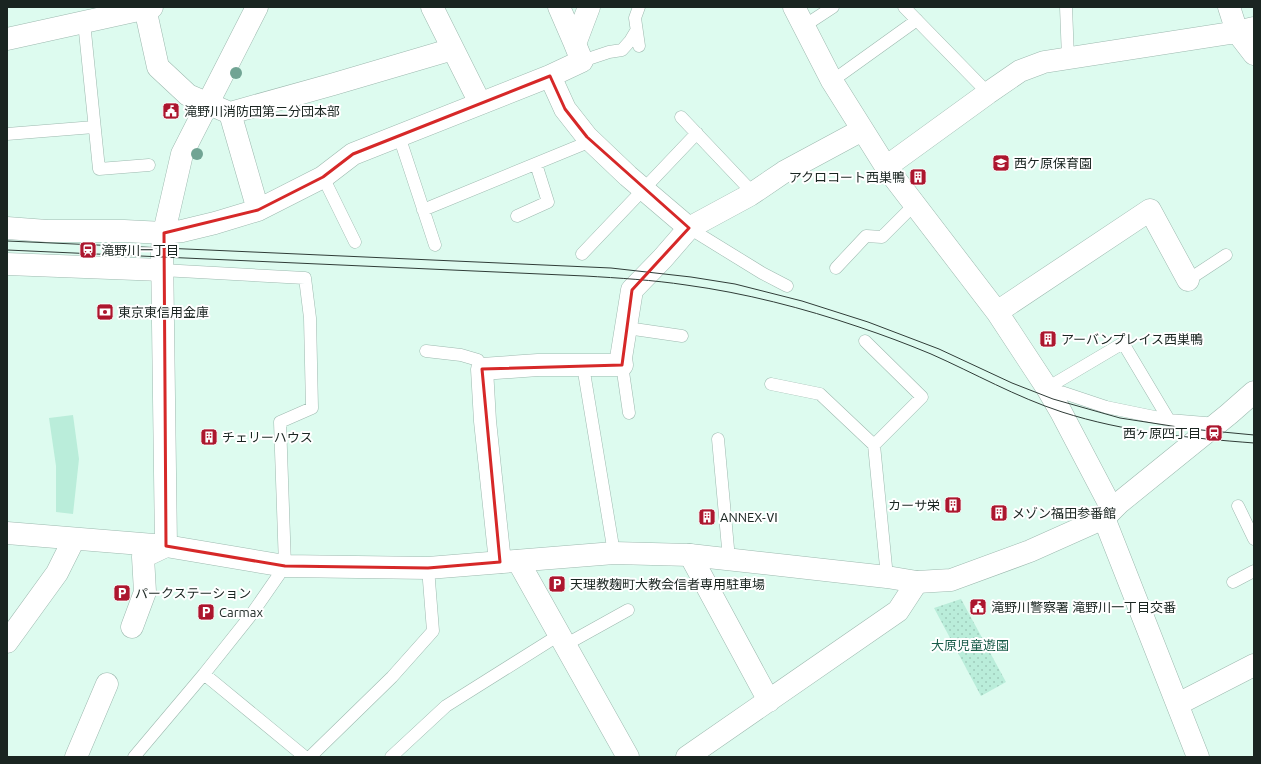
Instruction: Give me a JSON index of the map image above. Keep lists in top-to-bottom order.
{
  "parks": ["大原児童遊園"],
  "places": {
    "public building": ["滝野川消防団第二分団本部", "滝野川警察署 滝野川一丁目交番"],
    "school or university": ["西ケ原保育園"],
    "building": [
      "アクロコート西巣鴨",
      "アーバンプレイス西巣鴨",
      "チェリーハウス",
      "カーサ栄",
      "メゾン福田参番館",
      "ANNEX-Ⅵ"
    ],
    "station": ["滝野川一丁目", "西ヶ原四丁目"],
    "bank": ["東京東信用金庫"],
    "parking": ["天理教麹町大教会信者専用駐車場", "パークステーション", "Carmax"]
  }
}
